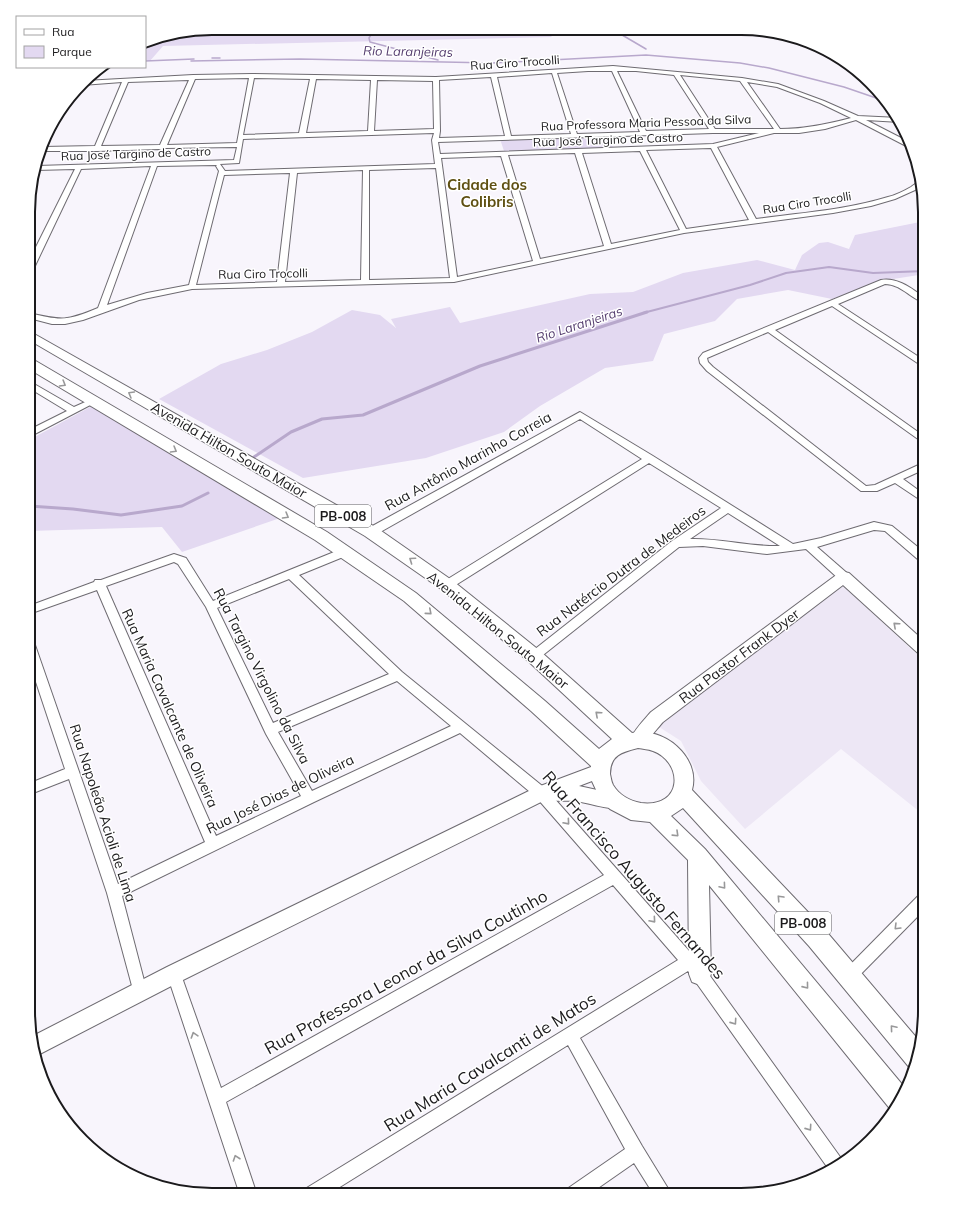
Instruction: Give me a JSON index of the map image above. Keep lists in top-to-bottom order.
{
  "streets": {
    "main road": ["Avenida Hilton Souto Maior", "PB-008", "Rua Pastor Frank Dyer"],
    "street": [
      "Rua Ciro Trocolli",
      "Rua Professora Maria Pessoa da Silva",
      "Rua José Targino de Castro",
      "Rua Antônio Marinho Correia",
      "Rua Natércio Dutra de Medeiros",
      "Rua Targino Virgolino da Silva",
      "Rua Maria Cavalcante de Oliveira",
      "Rua José Dias de Oliveira",
      "Rua Napoleão Acioli de Lima",
      "Rua Francisco Augusto Fernandes",
      "Rua Professora Leonor da Silva Coutinho",
      "Rua Maria Cavalcanti de Matos"
    ]
  },
  "crossings": [
    ["Rua Ciro Trocolli", "Rua Professora Maria Pessoa da Silva"],
    ["Rua Professora Maria Pessoa da Silva", "Rua José Targino de Castro"],
    ["Avenida Hilton Souto Maior", "Rua Antônio Marinho Correia"],
    ["Avenida Hilton Souto Maior", "PB-008"],
    ["Avenida Hilton Souto Maior", "Rua Natércio Dutra de Medeiros"],
    ["Avenida Hilton Souto Maior", "Rua Pastor Frank Dyer"],
    ["PB-008", "Rua Pastor Frank Dyer"],
    ["Rua Targino Virgolino da Silva", "Rua Maria Cavalcante de Oliveira"],
    ["Rua Targino Virgolino da Silva", "Rua José Dias de Oliveira"],
    ["Rua Maria Cavalcante de Oliveira", "Rua José Dias de Oliveira"],
    ["Rua José Dias de Oliveira", "Rua Napoleão Acioli de Lima"],
    ["Rua José Dias de Oliveira", "Rua Francisco Augusto Fernandes"],
    ["Rua Francisco Augusto Fernandes", "Rua Professora Leonor da Silva Coutinho"],
    ["Rua Francisco Augusto Fernandes", "Rua Maria Cavalcanti de Matos"]
  ],
  "one_way": ["Rua Francisco Augusto Fernandes"],
  "districts": ["Cidade dos Colibris"],
  "water": ["Rio Laranjeiras"],
  "legend": ["Rua", "Parque"]
}
